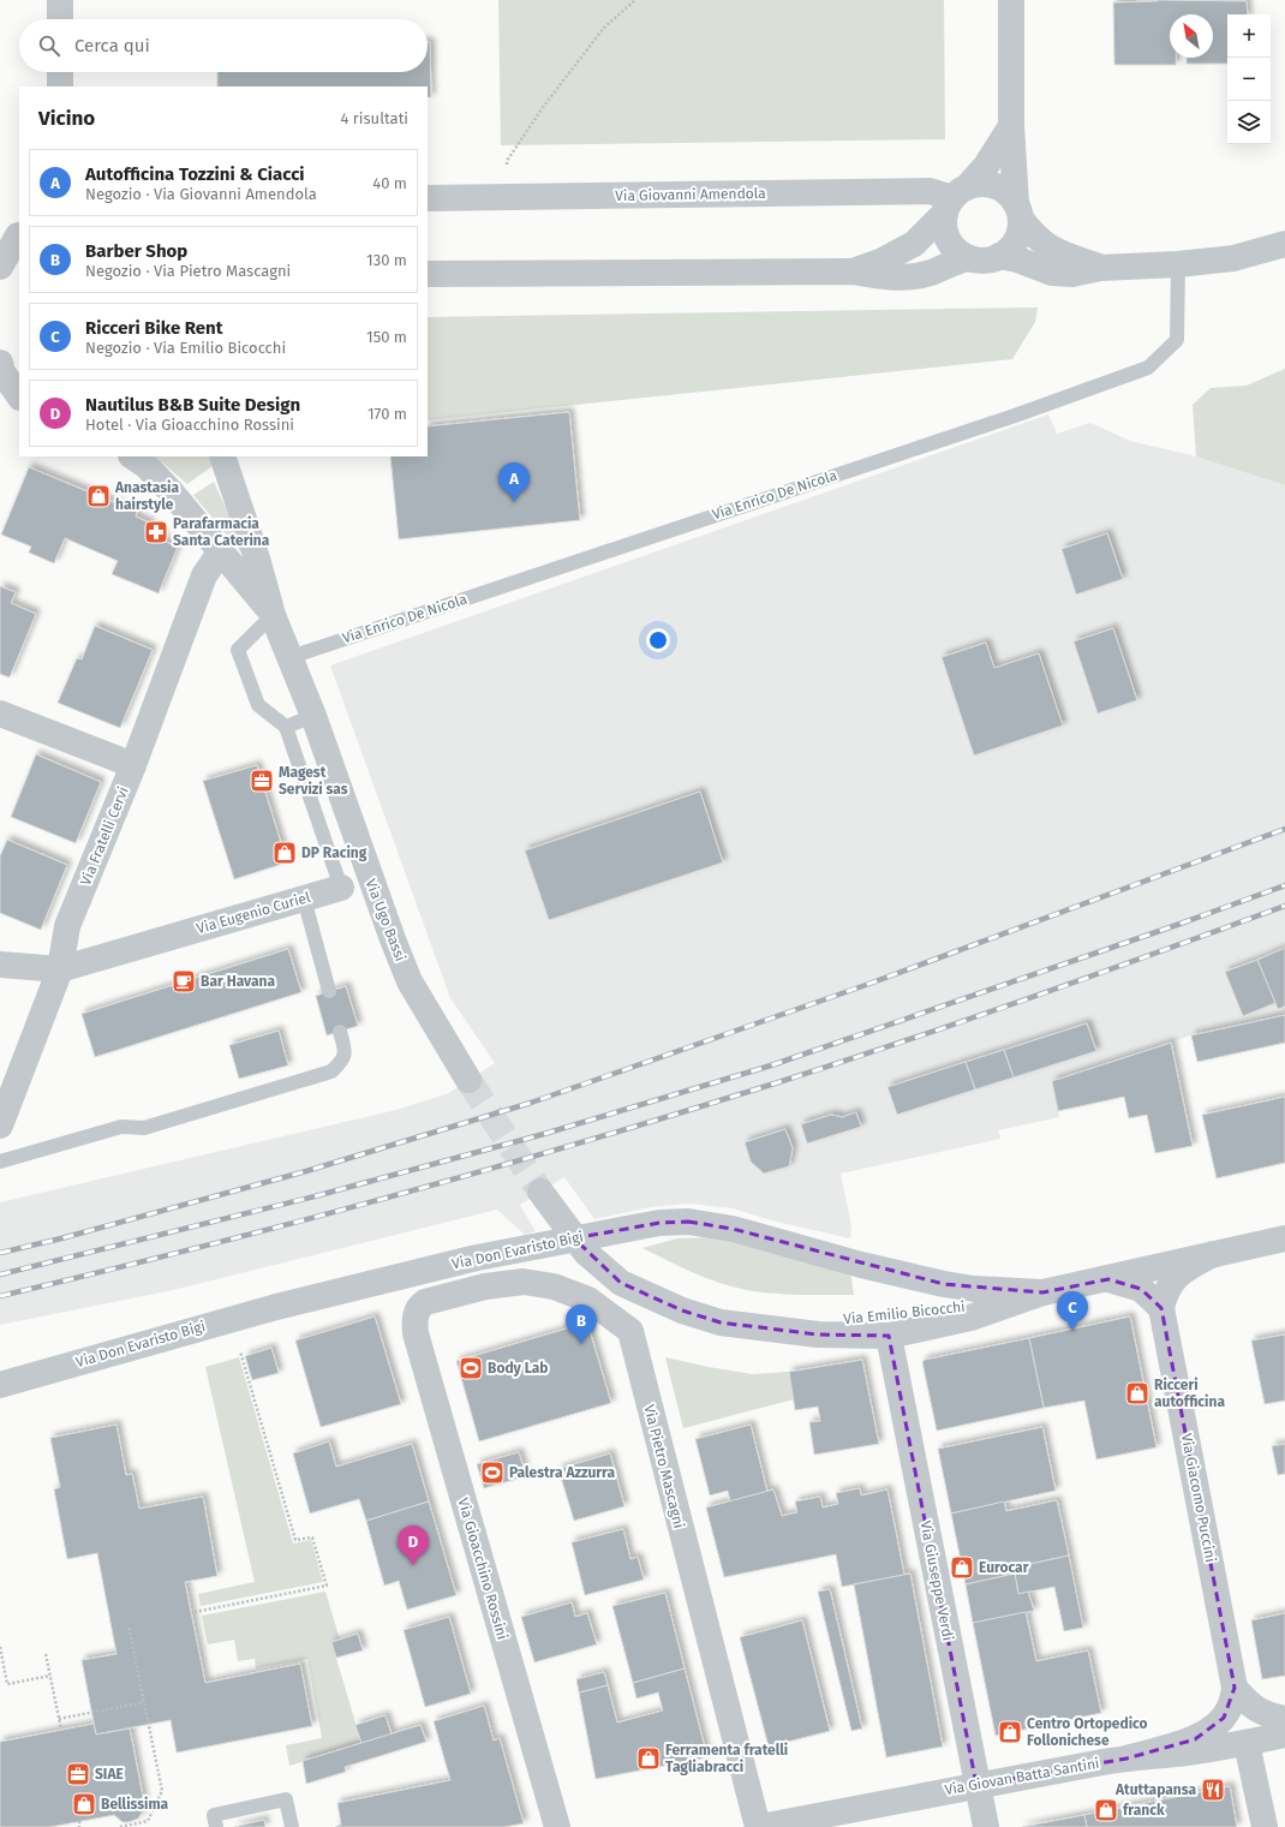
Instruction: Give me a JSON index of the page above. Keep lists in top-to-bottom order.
{
  "streets": {
    "street": [
      "Via Giovanni Amendola",
      "Via Fratelli Cervi",
      "Via Eugenio Curiel",
      "Via Ugo Bassi",
      "Via Don Evaristo Bigi",
      "Via Emilio Bicocchi",
      "Via Pietro Mascagni",
      "Via Giacomo Puccini",
      "Via Gioacchino Rossini",
      "Via Giuseppe Verdi",
      "Via Giovan Batta Santini"
    ],
    "lane": ["Via Enrico De Nicola"]
  },
  "crossings": [
    ["Via Giovanni Amendola", "Via Enrico De Nicola"],
    ["Via Enrico De Nicola", "Via Ugo Bassi"],
    ["Via Fratelli Cervi", "Via Eugenio Curiel"],
    ["Via Fratelli Cervi", "Via Ugo Bassi"],
    ["Via Don Evaristo Bigi", "Via Emilio Bicocchi"],
    ["Via Emilio Bicocchi", "Via Giuseppe Verdi"],
    ["Via Pietro Mascagni", "Via Gioacchino Rossini"],
    ["Via Pietro Mascagni", "Via Giovan Batta Santini"],
    ["Via Giuseppe Verdi", "Via Giovan Batta Santini"]
  ],
  "places": {
    "shop": [
      "Anastasia hairstyle",
      "DP Racing",
      "Ricceri autofficina",
      "Eurocar",
      "Centro Ortopedico Follonichese",
      "Ferramenta fratelli Tagliabracci",
      "Bellissima",
      "franck"
    ],
    "pharmacy": ["Parafarmacia Santa Caterina"],
    "office": ["Magest Servizi sas", "SIAE"],
    "cafe": ["Bar Havana"],
    "sports": ["Body Lab", "Palestra Azzurra"],
    "restaurant": ["Atuttapansa"]
  },
  "north": "top left",
  "page": {
    "map_buttons": ["+", "−"],
    "search": "Cerca qui",
    "heading": ["Vicino", "4 risultati"],
    "list": [
      {
        "mark": "A",
        "name": "Autofficina Tozzini & Ciacci",
        "note": "Negozio · Via Giovanni Amendola",
        "value": "40 m"
      },
      {
        "mark": "B",
        "name": "Barber Shop",
        "note": "Negozio · Via Pietro Mascagni",
        "value": "130 m"
      },
      {
        "mark": "C",
        "name": "Ricceri Bike Rent",
        "note": "Negozio · Via Emilio Bicocchi",
        "value": "150 m"
      },
      {
        "mark": "D",
        "name": "Nautilus B&B Suite Design",
        "note": "Hotel · Via Gioacchino Rossini",
        "value": "170 m"
      }
    ],
    "pins": [
      "A",
      "C",
      "B",
      "D"
    ]
  }
}
